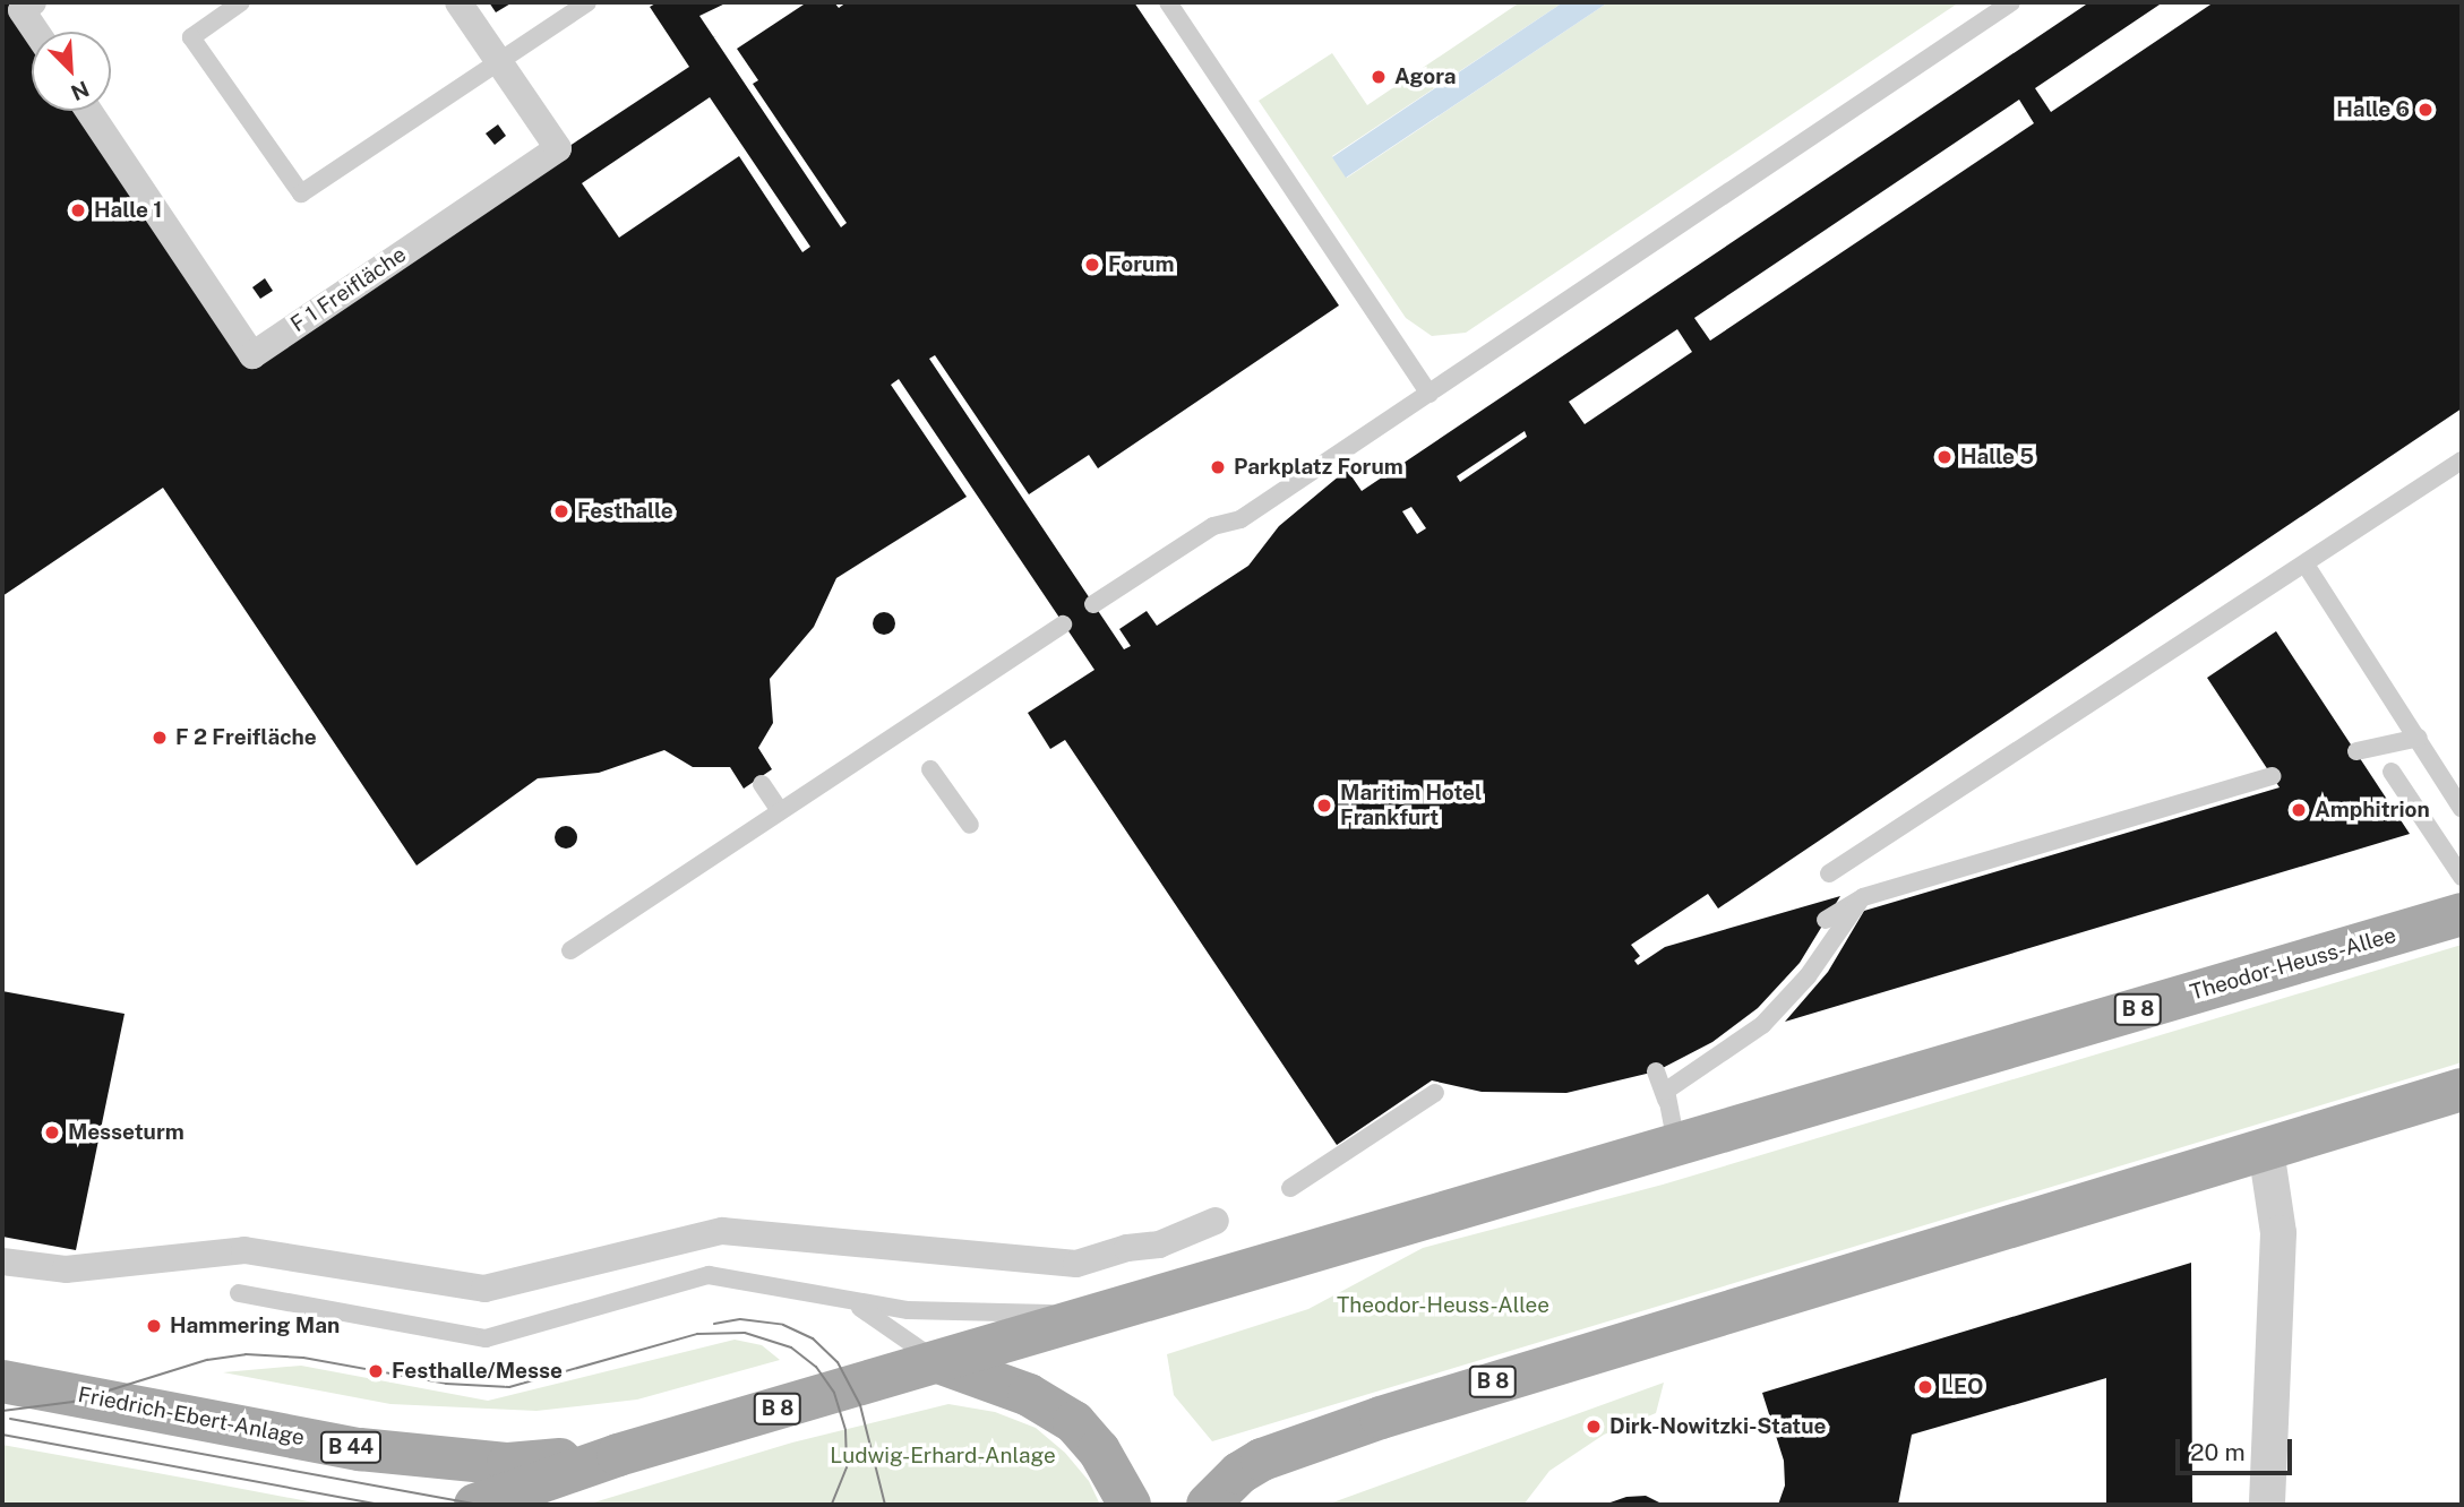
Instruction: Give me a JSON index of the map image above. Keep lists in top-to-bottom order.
{
  "streets": {
    "main road": [
      "Theodor-Heuss-Allee",
      "B 8",
      "Friedrich-Ebert-Anlage",
      "B 44"
    ],
    "street": ["F 1 Freifläche"]
  },
  "crossings": [
    ["Theodor-Heuss-Allee", "B 8"],
    ["B 8", "Friedrich-Ebert-Anlage"]
  ],
  "parks": ["Theodor-Heuss-Allee", "Ludwig-Erhard-Anlage"],
  "places": [
    "Agora",
    "Halle 6",
    "Halle 1",
    "Forum",
    "Halle 5",
    "Parkplatz Forum",
    "Festhalle",
    "F 2 Freifläche",
    "Maritim Hotel Frankfurt",
    "Amphitrion",
    "Messeturm",
    "Hammering Man",
    "Festhalle/Messe",
    "LEO",
    "Dirk-Nowitzki-Statue"
  ],
  "scale_bar": "20 m",
  "north": "bottom right"
}
